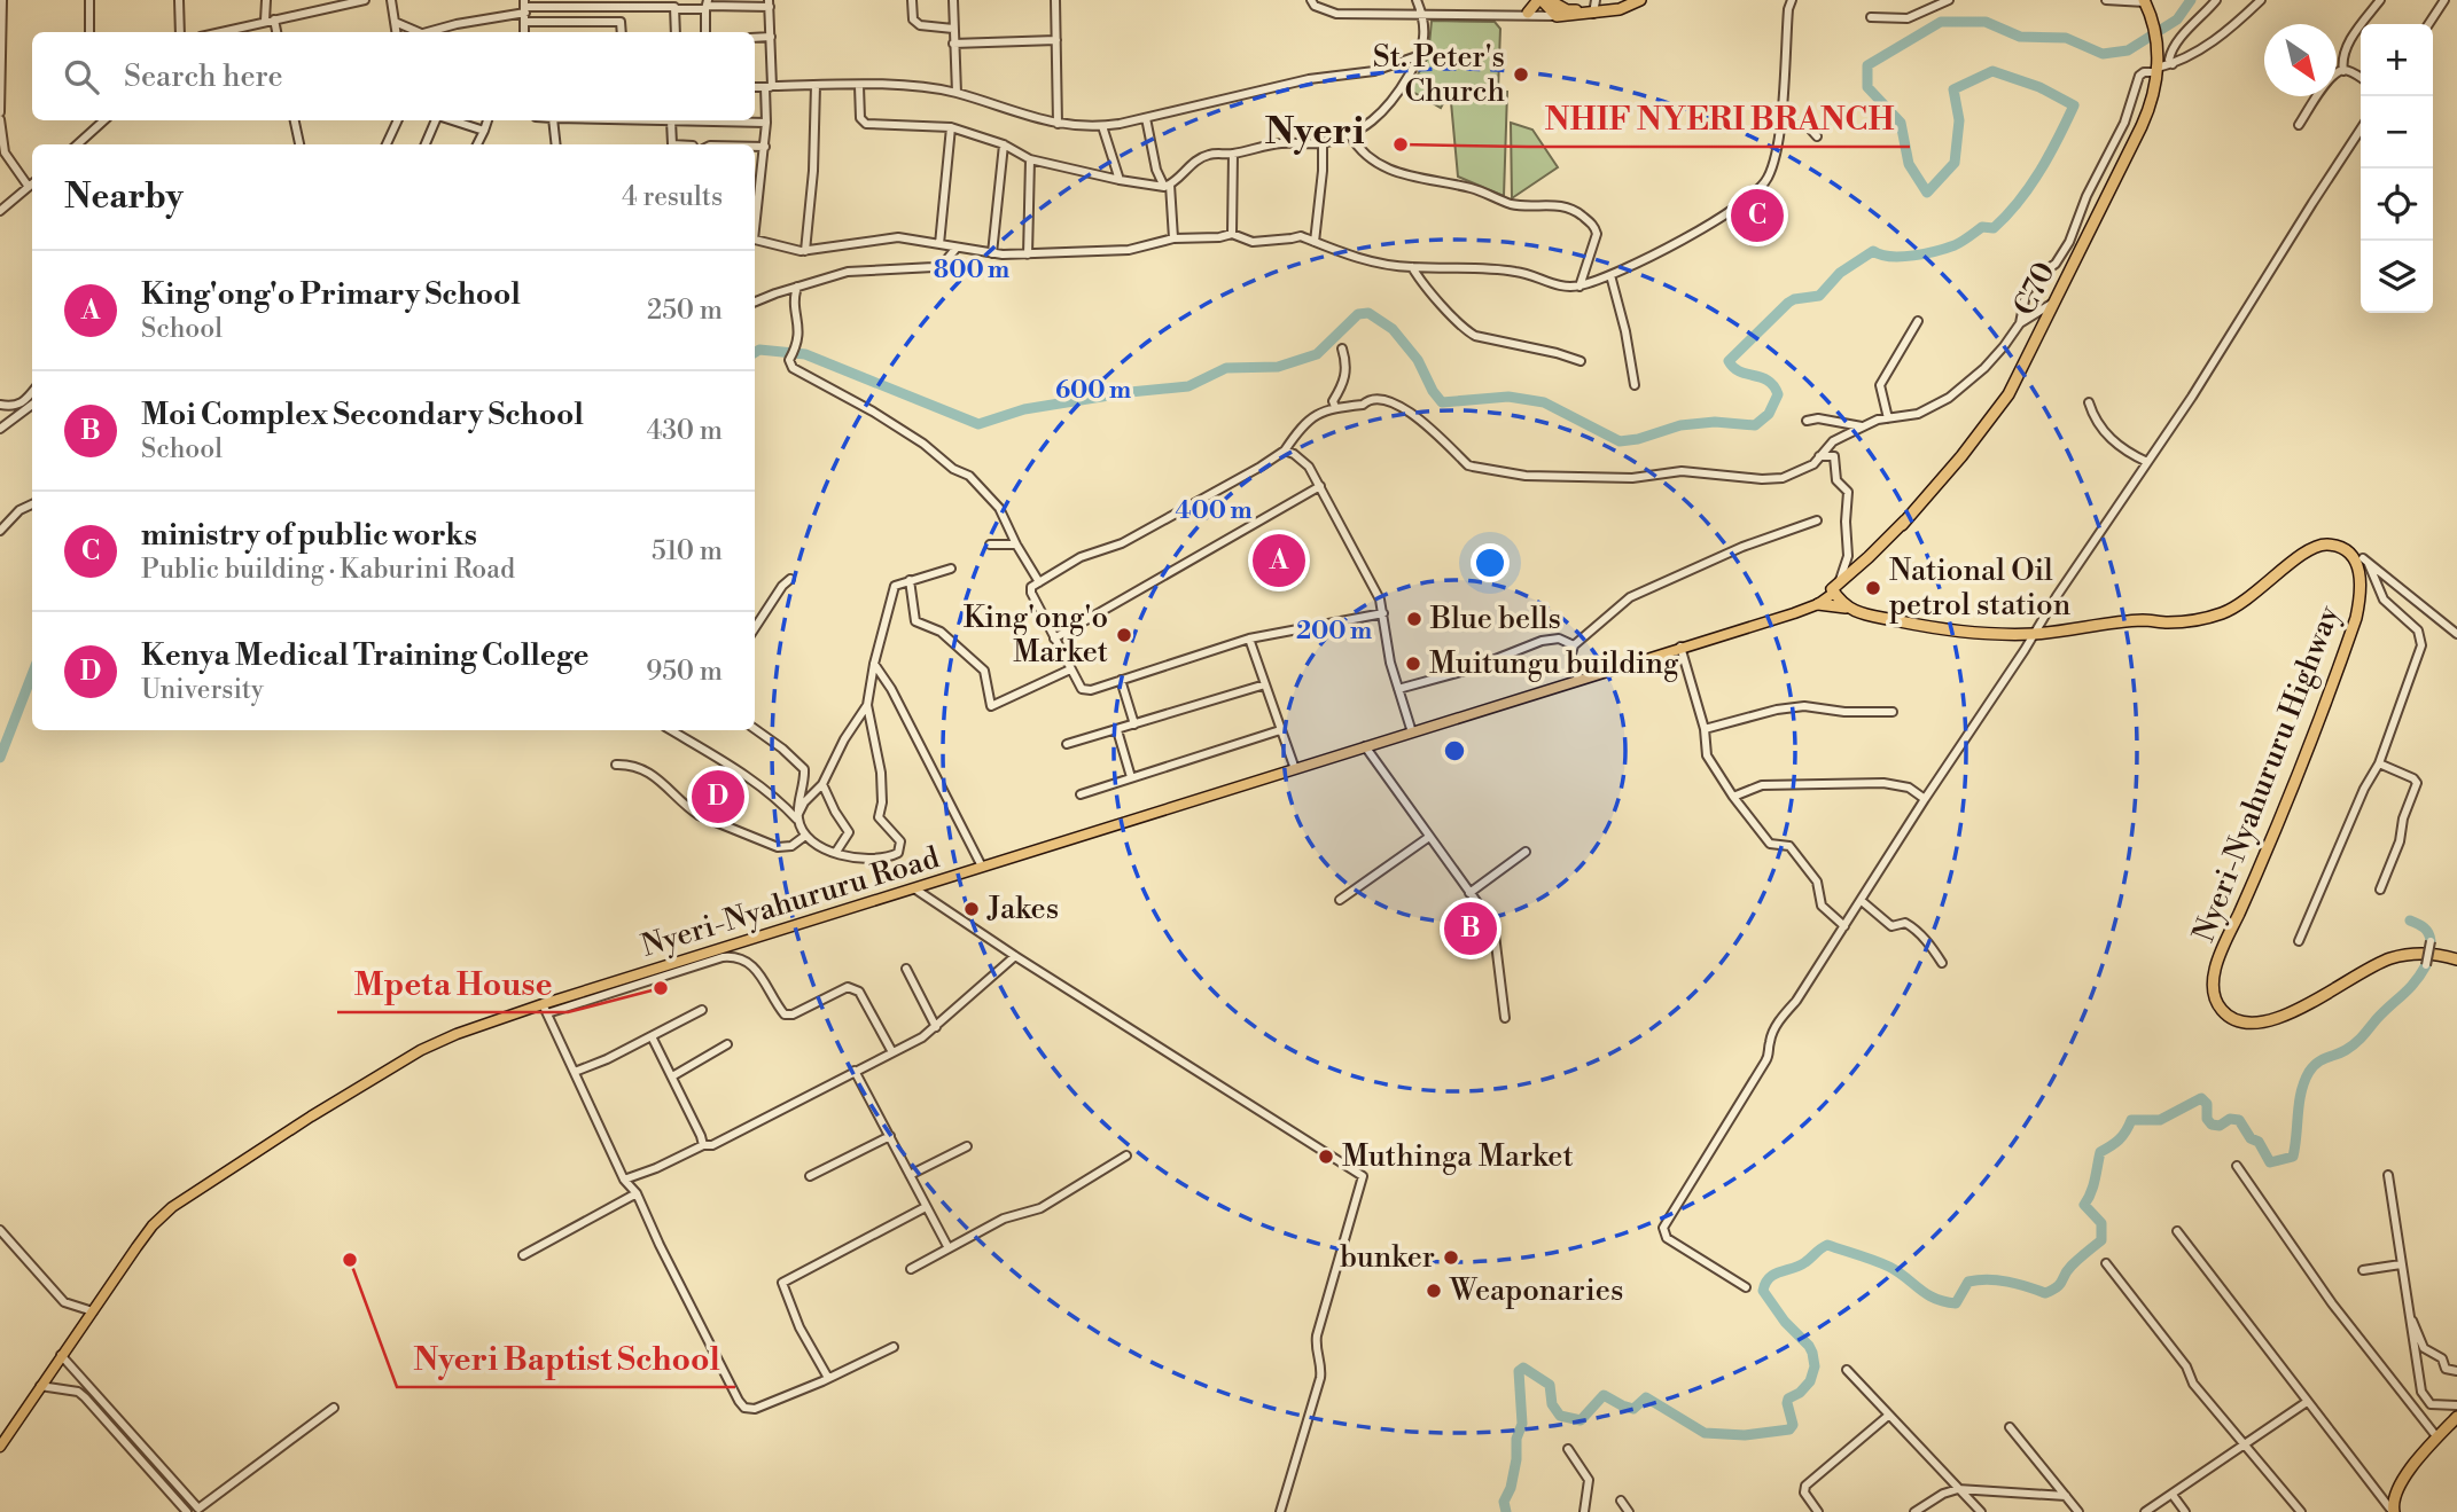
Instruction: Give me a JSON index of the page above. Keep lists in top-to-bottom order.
{
  "streets": {
    "highway": ["C70", "Nyeri-Nyahururu Highway"],
    "main road": ["Nyeri-Nyahururu Road"]
  },
  "crossings": [
    ["C70", "Nyeri-Nyahururu Road"],
    ["Nyeri-Nyahururu Highway", "Nyeri-Nyahururu Road"]
  ],
  "districts": ["Nyeri"],
  "places": [
    "St. Peter's Church",
    "NHIF NYERI BRANCH",
    "National Oil petrol station",
    "Blue bells",
    "King'ong'o Market",
    "Muitungu building",
    "Jakes",
    "Mpeta House",
    "Muthinga Market",
    "bunker",
    "Nyeri Baptist School",
    "Weaponaries"
  ],
  "north": "bottom right",
  "page": {
    "map_buttons": ["+", "−"],
    "search": "Search here",
    "heading": ["Nearby", "4 results"],
    "pins": [
      "C",
      "A",
      "D",
      "B"
    ],
    "list": [
      {
        "mark": "A",
        "name": "King'ong'o Primary School",
        "note": "School",
        "value": "250 m"
      },
      {
        "mark": "B",
        "name": "Moi Complex Secondary School",
        "note": "School",
        "value": "430 m"
      },
      {
        "mark": "C",
        "name": "ministry of public works",
        "note": "Public building · Kaburini Road",
        "value": "510 m"
      },
      {
        "mark": "D",
        "name": "Kenya Medical Training College",
        "note": "University",
        "value": "950 m"
      }
    ]
  },
  "rings": [
    "800 m",
    "600 m",
    "400 m",
    "200 m"
  ]
}
